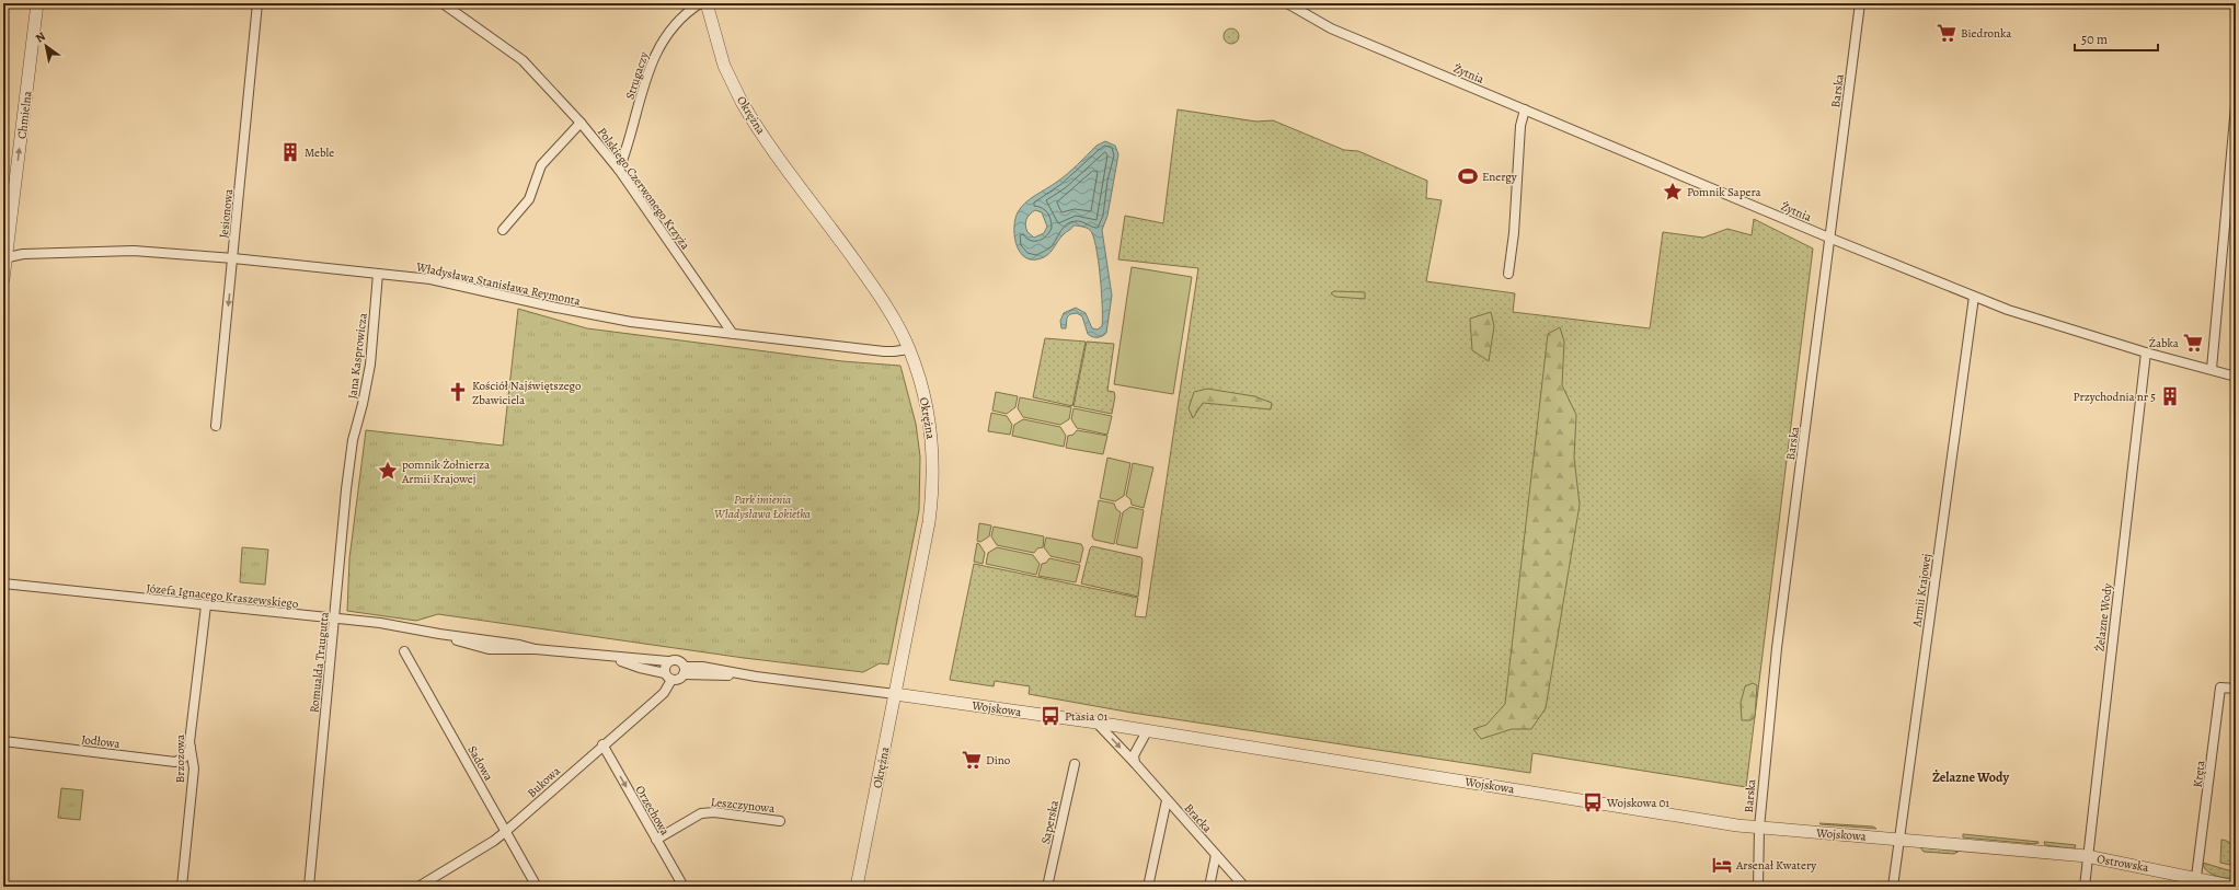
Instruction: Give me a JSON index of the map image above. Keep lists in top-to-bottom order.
{
  "streets": {
    "street": [
      "Żytnia",
      "Strugaczy",
      "Barska",
      "Chmielna",
      "Okrężna",
      "Polskiego Czerwonego Krzyża",
      "Jesionowa",
      "Władysława Stanisława Reymonta",
      "Jana Kasprowicza",
      "Armii Krajowej",
      "Józefa Ignacego Kraszewskiego",
      "Żelazne Wody",
      "Romualda Traugutta",
      "Wojskowa",
      "Jodłowa",
      "Brzozowa",
      "Sadowa",
      "Kręta",
      "Bukowa",
      "Leszczynowa",
      "Orzechowa",
      "Bracka",
      "Saperska",
      "Ostrowska"
    ]
  },
  "crossings": [
    ["Żytnia", "Barska"],
    ["Żytnia", "Armii Krajowej"],
    ["Żytnia", "Żelazne Wody"],
    ["Strugaczy", "Polskiego Czerwonego Krzyża"],
    ["Barska", "Wojskowa"],
    ["Chmielna", "Władysława Stanisława Reymonta"],
    ["Okrężna", "Władysława Stanisława Reymonta"],
    ["Okrężna", "Wojskowa"],
    ["Polskiego Czerwonego Krzyża", "Władysława Stanisława Reymonta"],
    ["Jesionowa", "Władysława Stanisława Reymonta"],
    ["Władysława Stanisława Reymonta", "Jana Kasprowicza"],
    ["Jana Kasprowicza", "Romualda Traugutta"],
    ["Armii Krajowej", "Wojskowa"],
    ["Józefa Ignacego Kraszewskiego", "Romualda Traugutta"],
    ["Józefa Ignacego Kraszewskiego", "Brzozowa"],
    ["Józefa Ignacego Kraszewskiego", "Bukowa"],
    ["Żelazne Wody", "Wojskowa"],
    ["Żelazne Wody", "Ostrowska"],
    ["Wojskowa", "Bracka"],
    ["Wojskowa", "Ostrowska"],
    ["Jodłowa", "Brzozowa"],
    ["Sadowa", "Bukowa"],
    ["Kręta", "Ostrowska"],
    ["Bukowa", "Orzechowa"],
    ["Leszczynowa", "Orzechowa"]
  ],
  "one_way": ["Chmielna", "Jesionowa", "Orzechowa"],
  "districts": ["Żelazne Wody"],
  "parks": ["Park imienia Władysława Łokietka"],
  "places": {
    "supermarket": ["Biedronka", "Żabka", "Dino"],
    "building": ["Meble", "Przychodnia nr 5"],
    "sports": ["Energy"],
    "place": ["Pomnik Sapera", "pomnik Żołnierza Armii Krajowej"],
    "church": ["Kościół Najświętszego Zbawiciela"],
    "bus stop": ["Ptasia 01", "Wojskowa 01"],
    "hotel": ["Arsenał Kwatery"]
  },
  "scale_bar": "50 m",
  "north": "top left"
}
